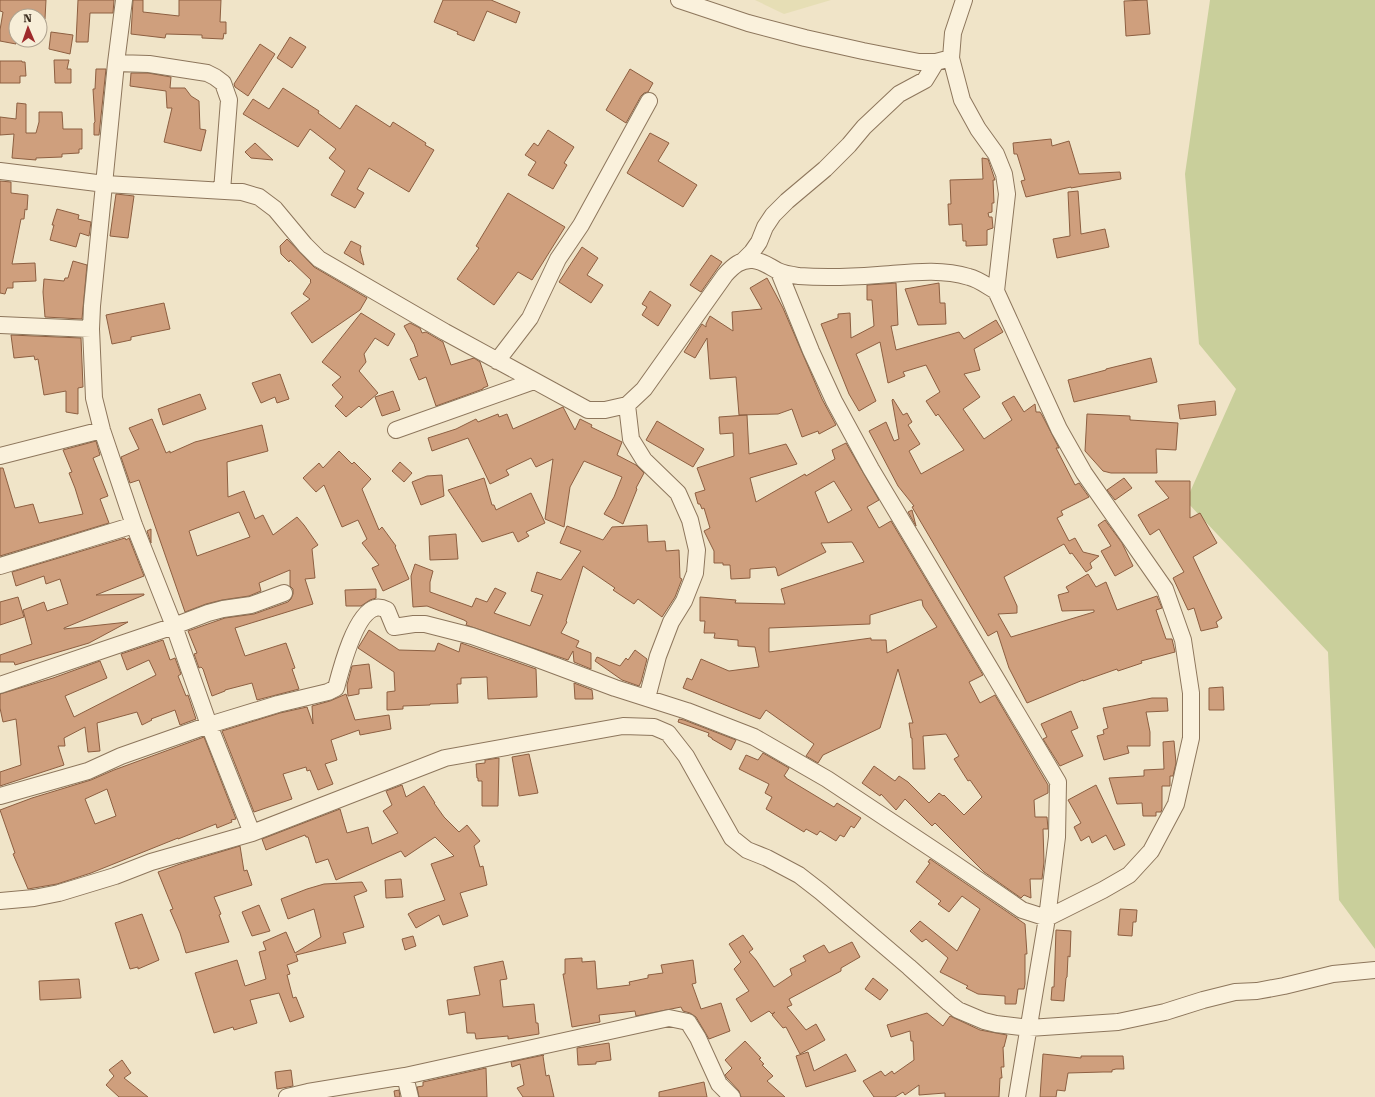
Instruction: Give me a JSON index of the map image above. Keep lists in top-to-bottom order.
{
  "north": "top"
}
